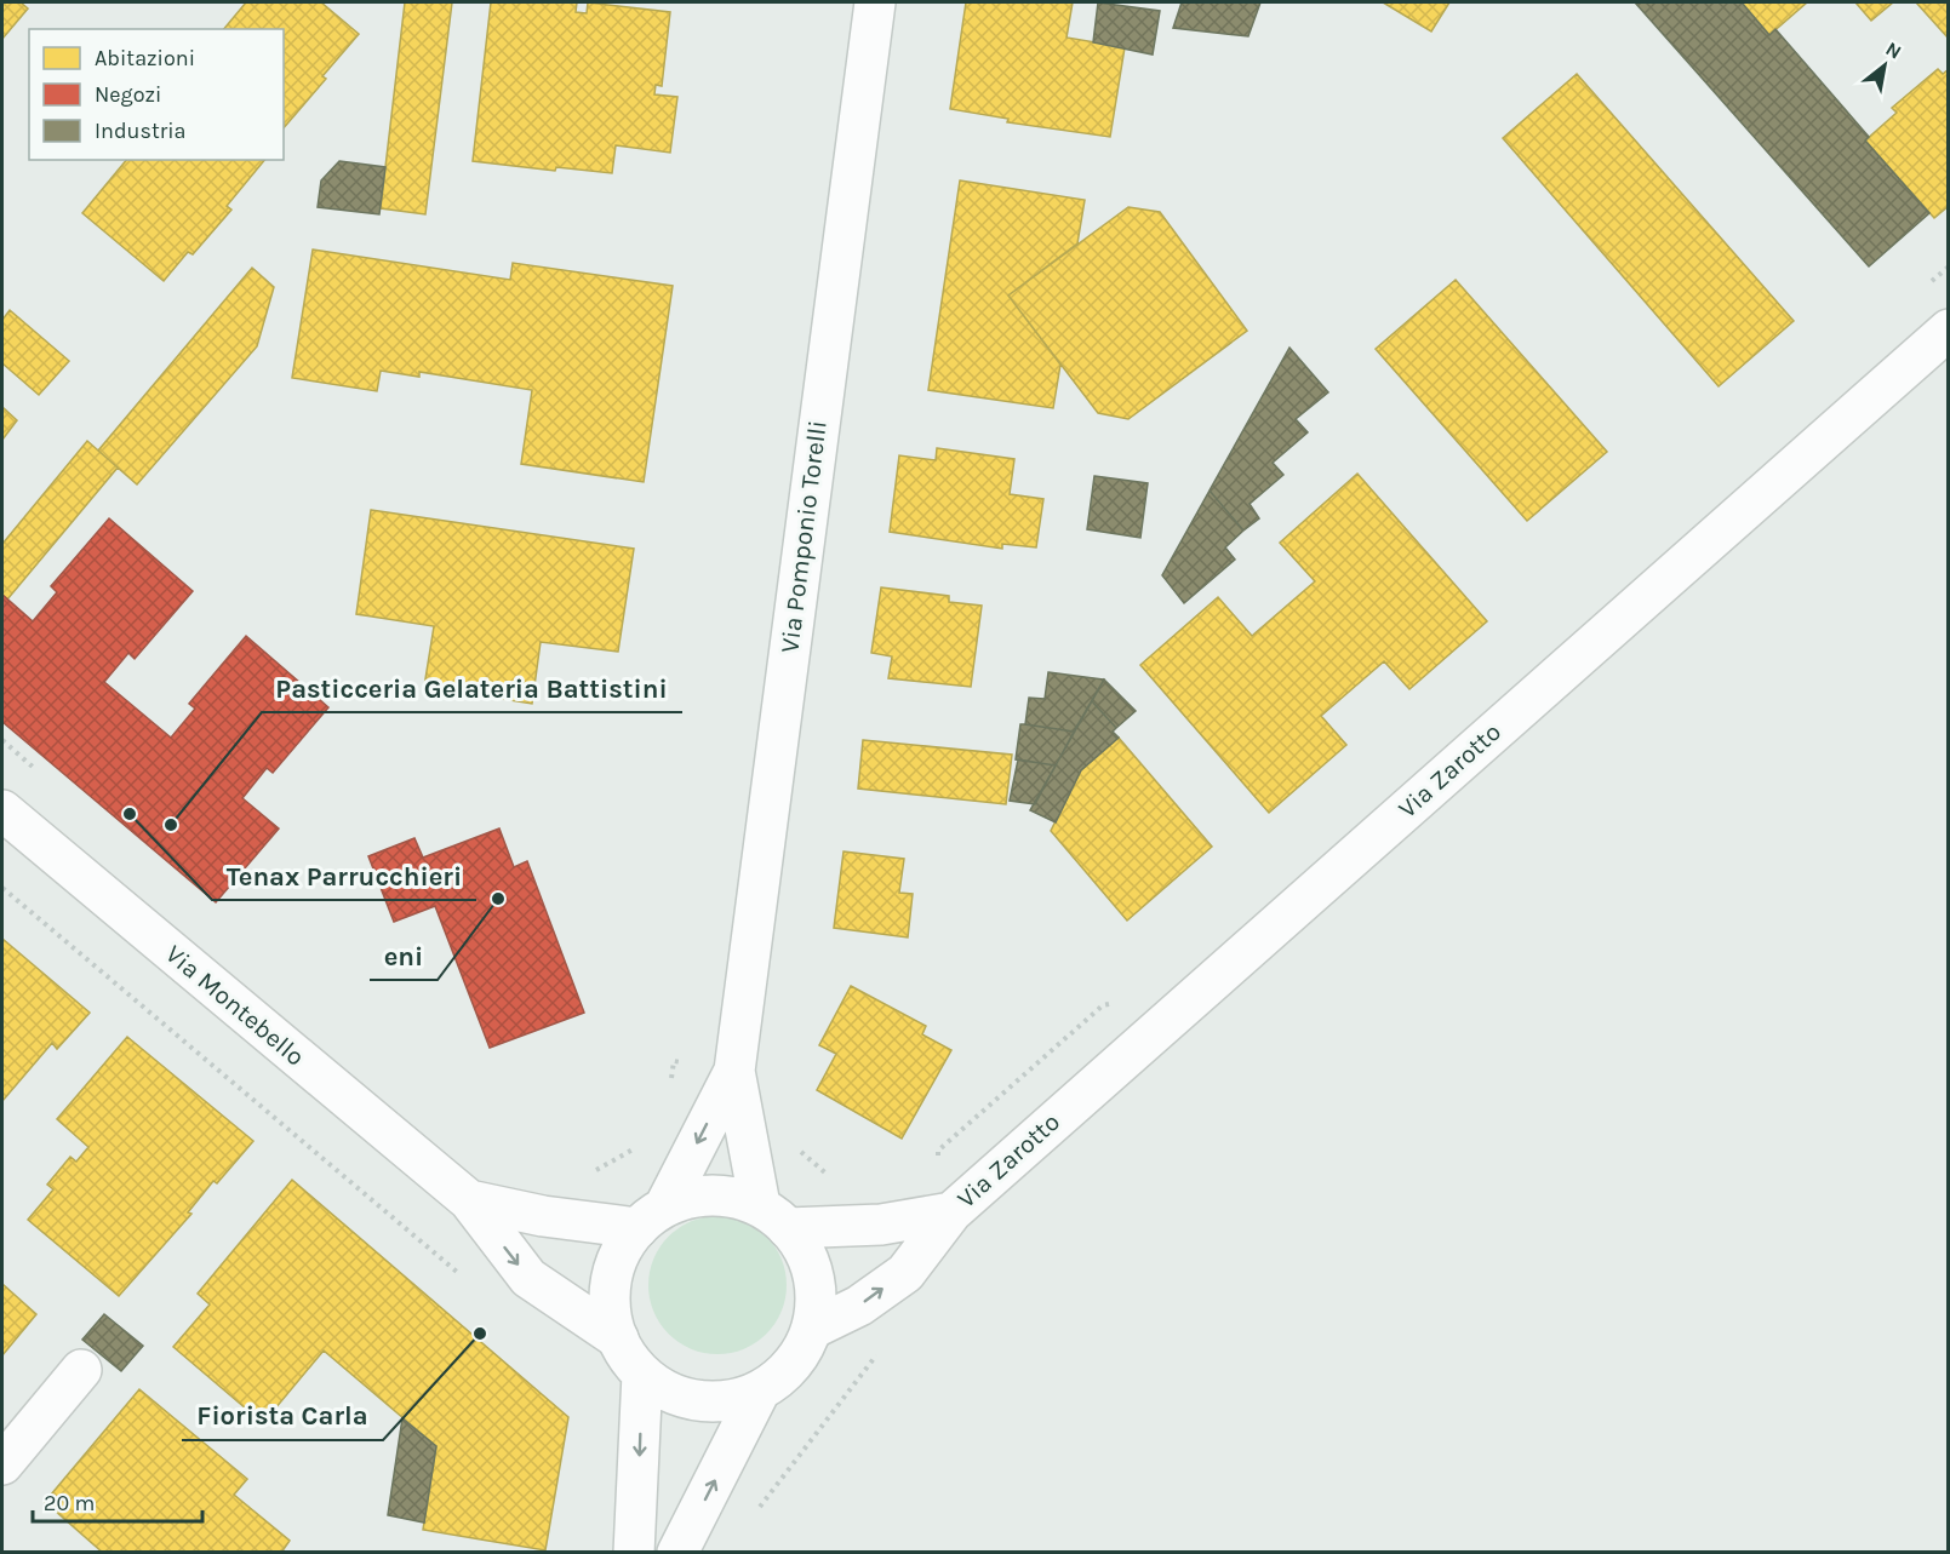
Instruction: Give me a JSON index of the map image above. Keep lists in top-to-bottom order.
{
  "streets": {
    "street": ["Via Pomponio Torelli", "Via Zarotto", "Via Montebello"]
  },
  "crossings": [
    ["Via Pomponio Torelli", "Via Zarotto"],
    ["Via Pomponio Torelli", "Via Montebello"],
    ["Via Zarotto", "Via Montebello"]
  ],
  "places": [
    "Tenax Parrucchieri",
    "Pasticceria Gelateria Battistini",
    "eni",
    "Fiorista Carla"
  ],
  "legend": ["Abitazioni", "Negozi", "Industria"],
  "scale_bar": "20 m",
  "north": "top right"
}
